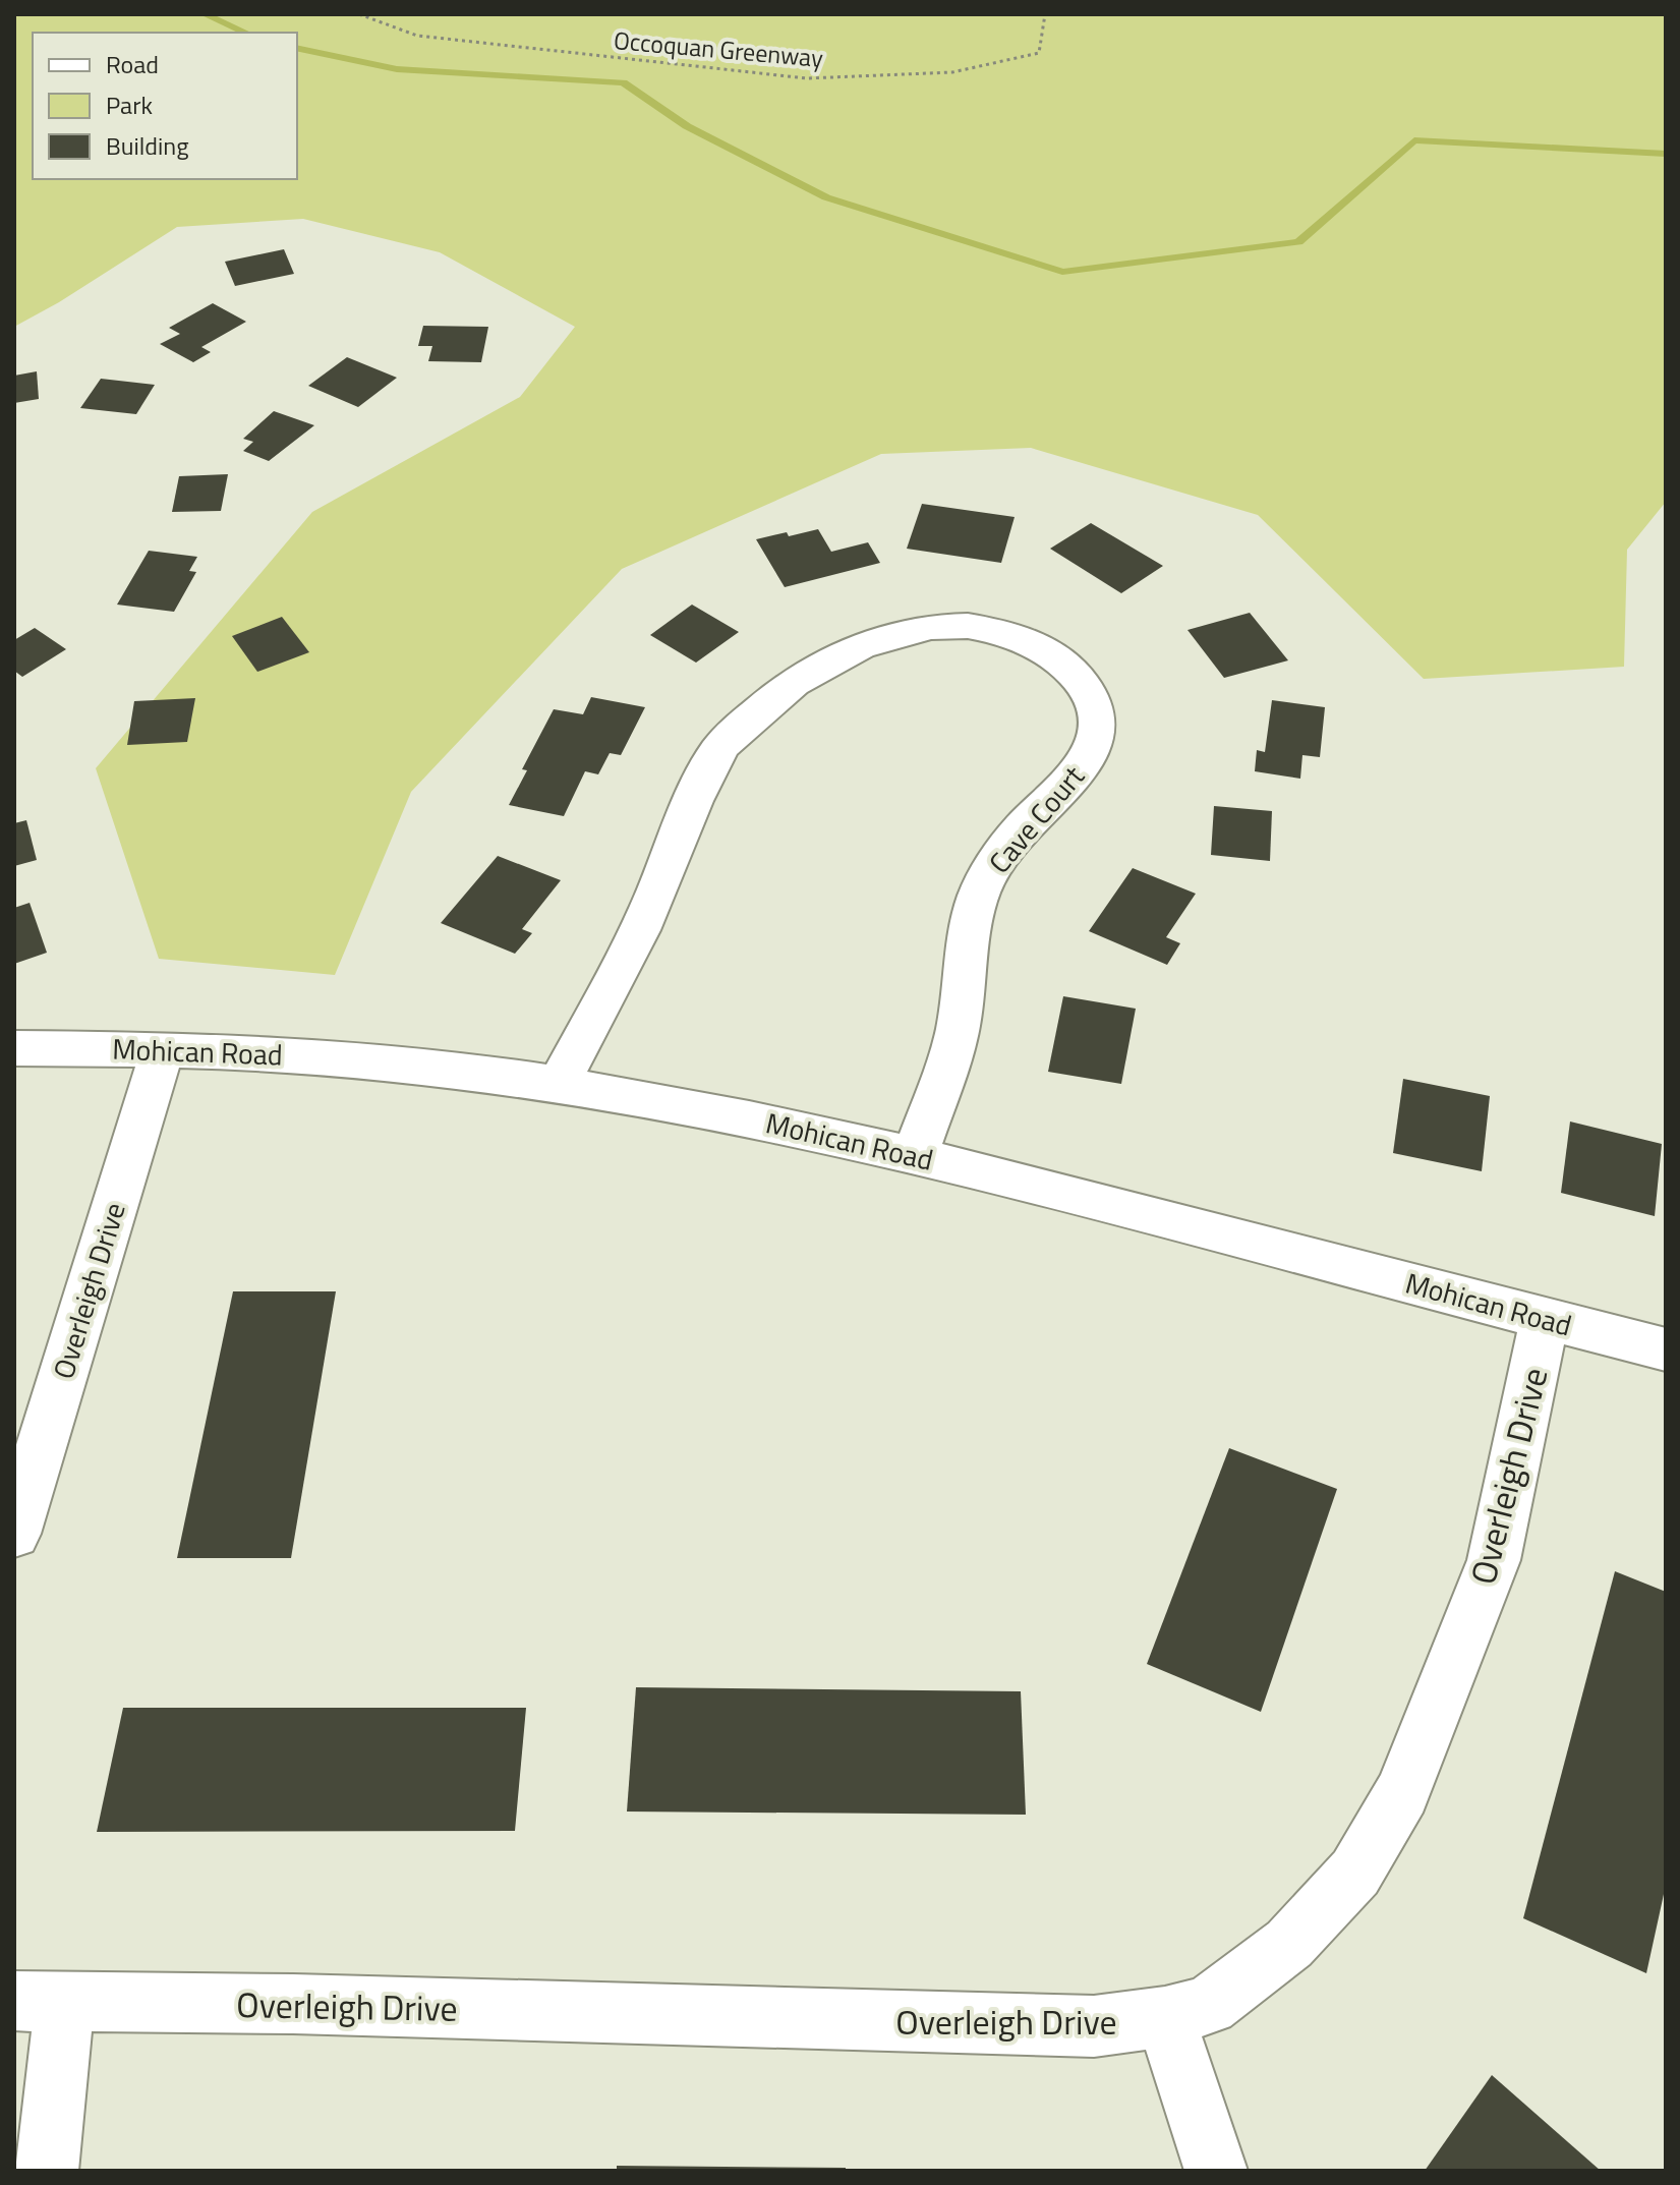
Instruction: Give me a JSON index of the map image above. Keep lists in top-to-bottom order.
{
  "streets": {
    "street": ["Cave Court", "Mohican Road", "Overleigh Drive"],
    "path": ["Occoquan Greenway"]
  },
  "crossings": [
    ["Cave Court", "Mohican Road"],
    ["Mohican Road", "Overleigh Drive"]
  ],
  "legend": ["Road", "Park", "Building"]
}
